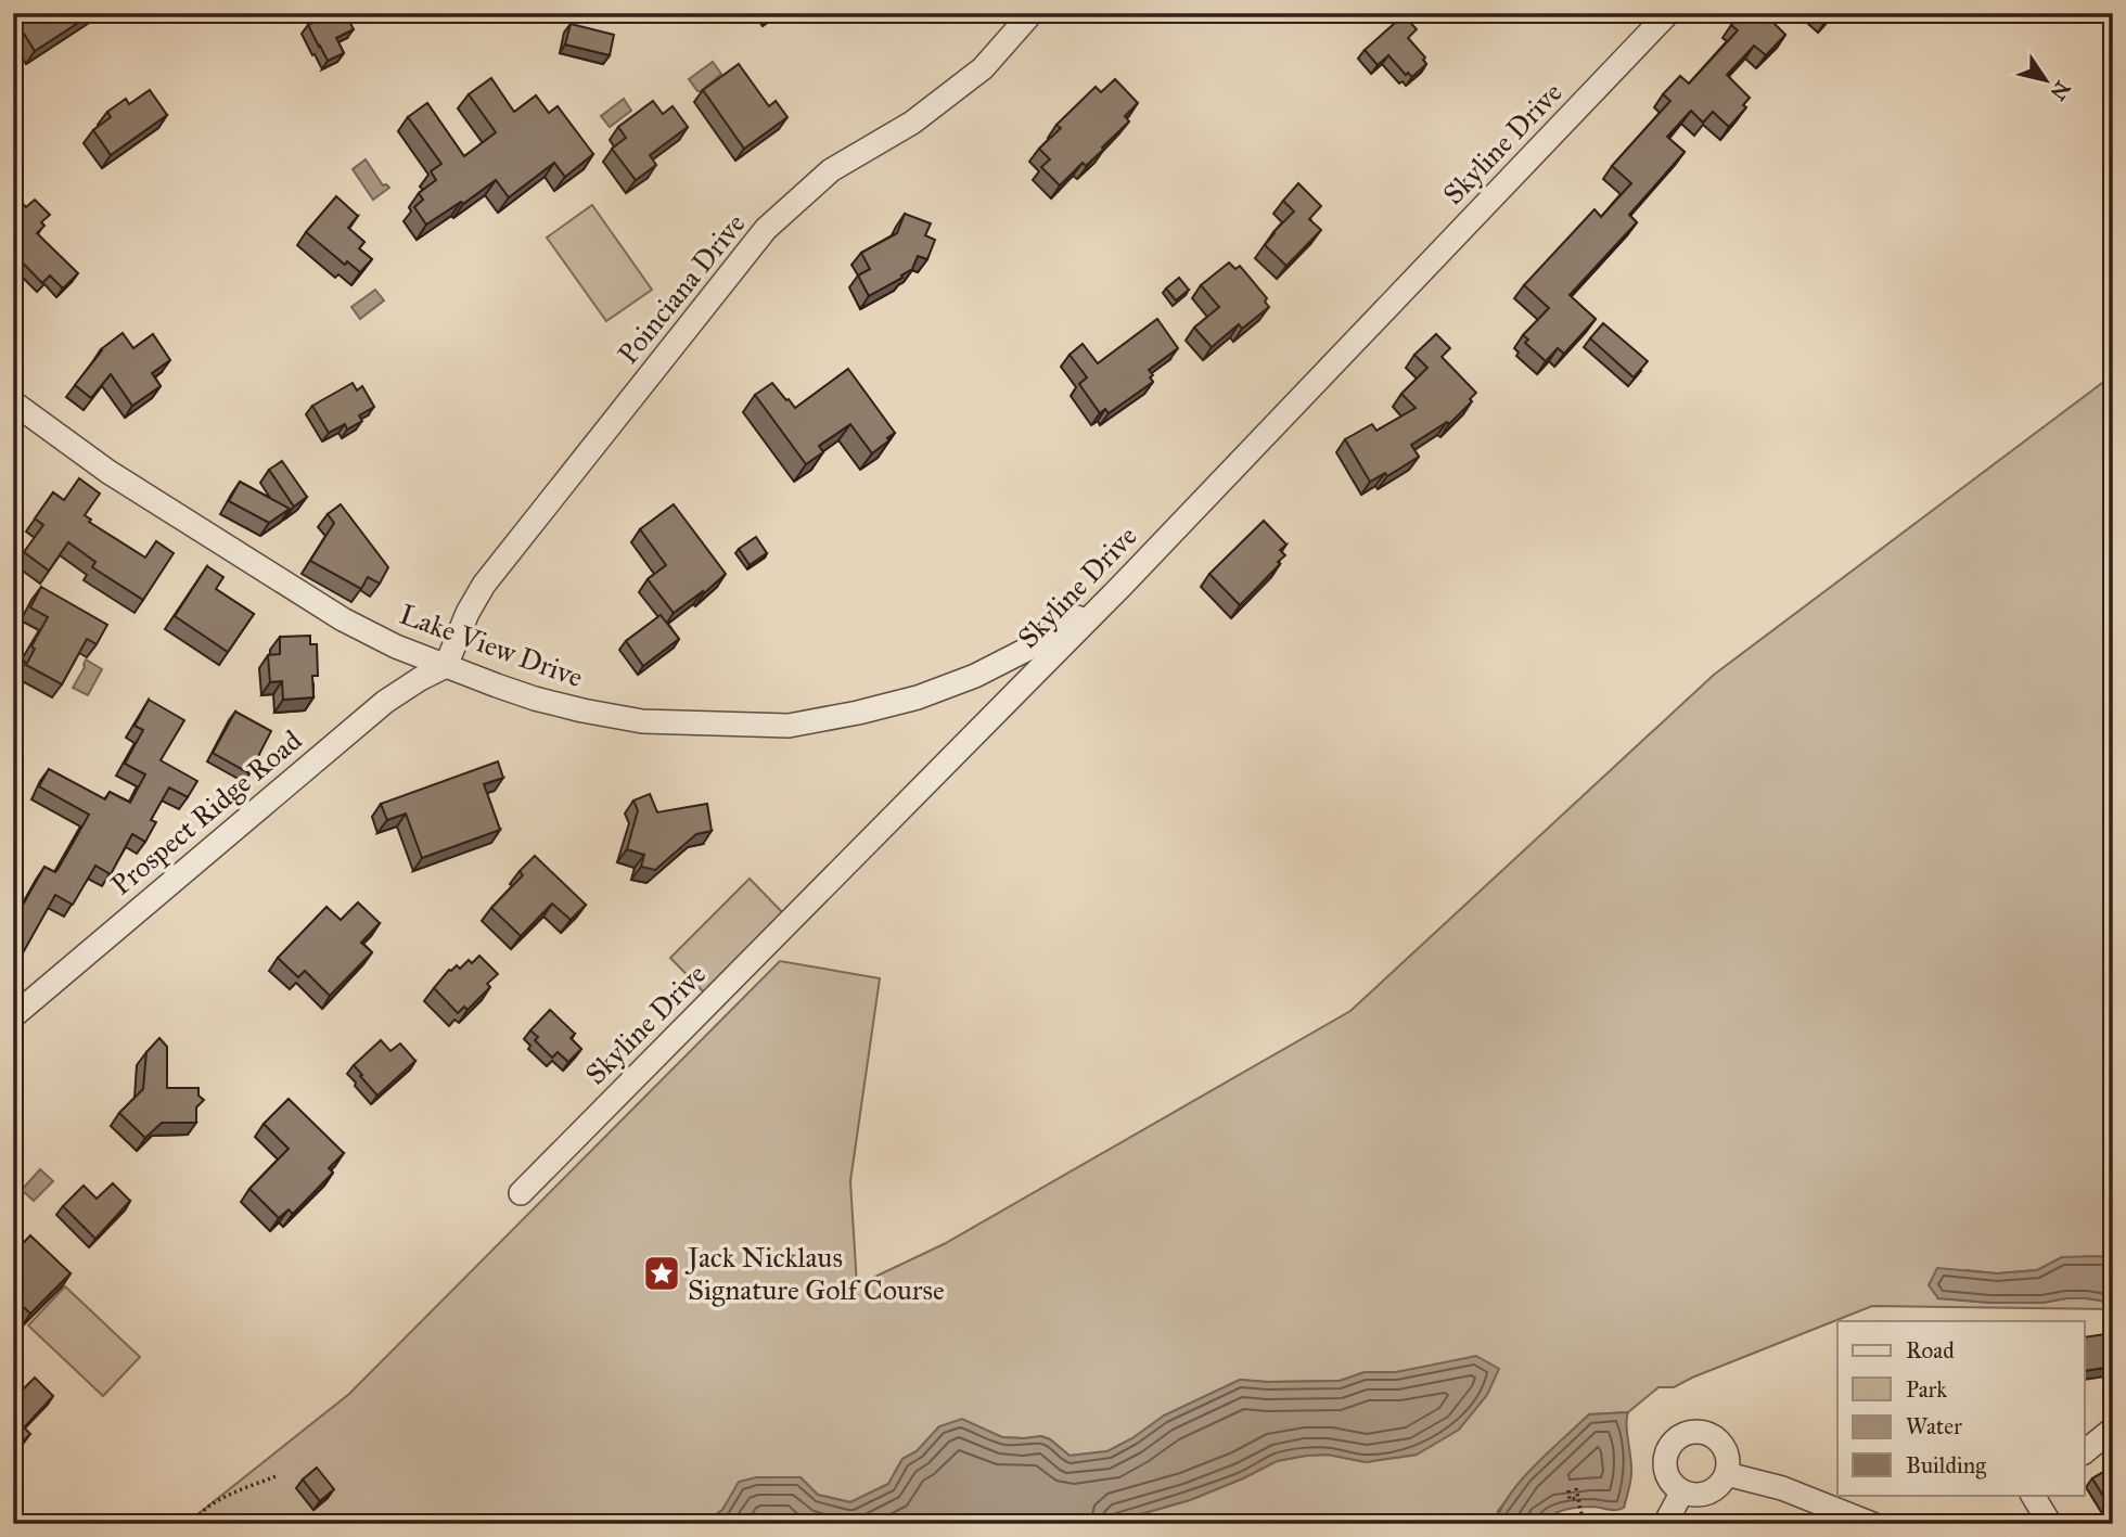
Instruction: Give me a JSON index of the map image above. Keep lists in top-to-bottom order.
{
  "streets": {
    "street": [
      "Skyline Drive",
      "Poinciana Drive",
      "Lake View Drive",
      "Prospect Ridge Road"
    ]
  },
  "crossings": [
    ["Skyline Drive", "Lake View Drive"],
    ["Poinciana Drive", "Lake View Drive"],
    ["Poinciana Drive", "Prospect Ridge Road"],
    ["Lake View Drive", "Prospect Ridge Road"]
  ],
  "places": {
    "place": ["Jack Nicklaus Signature Golf Course"]
  },
  "legend": [
    "Road",
    "Park",
    "Water",
    "Building"
  ],
  "north": "bottom right"
}
